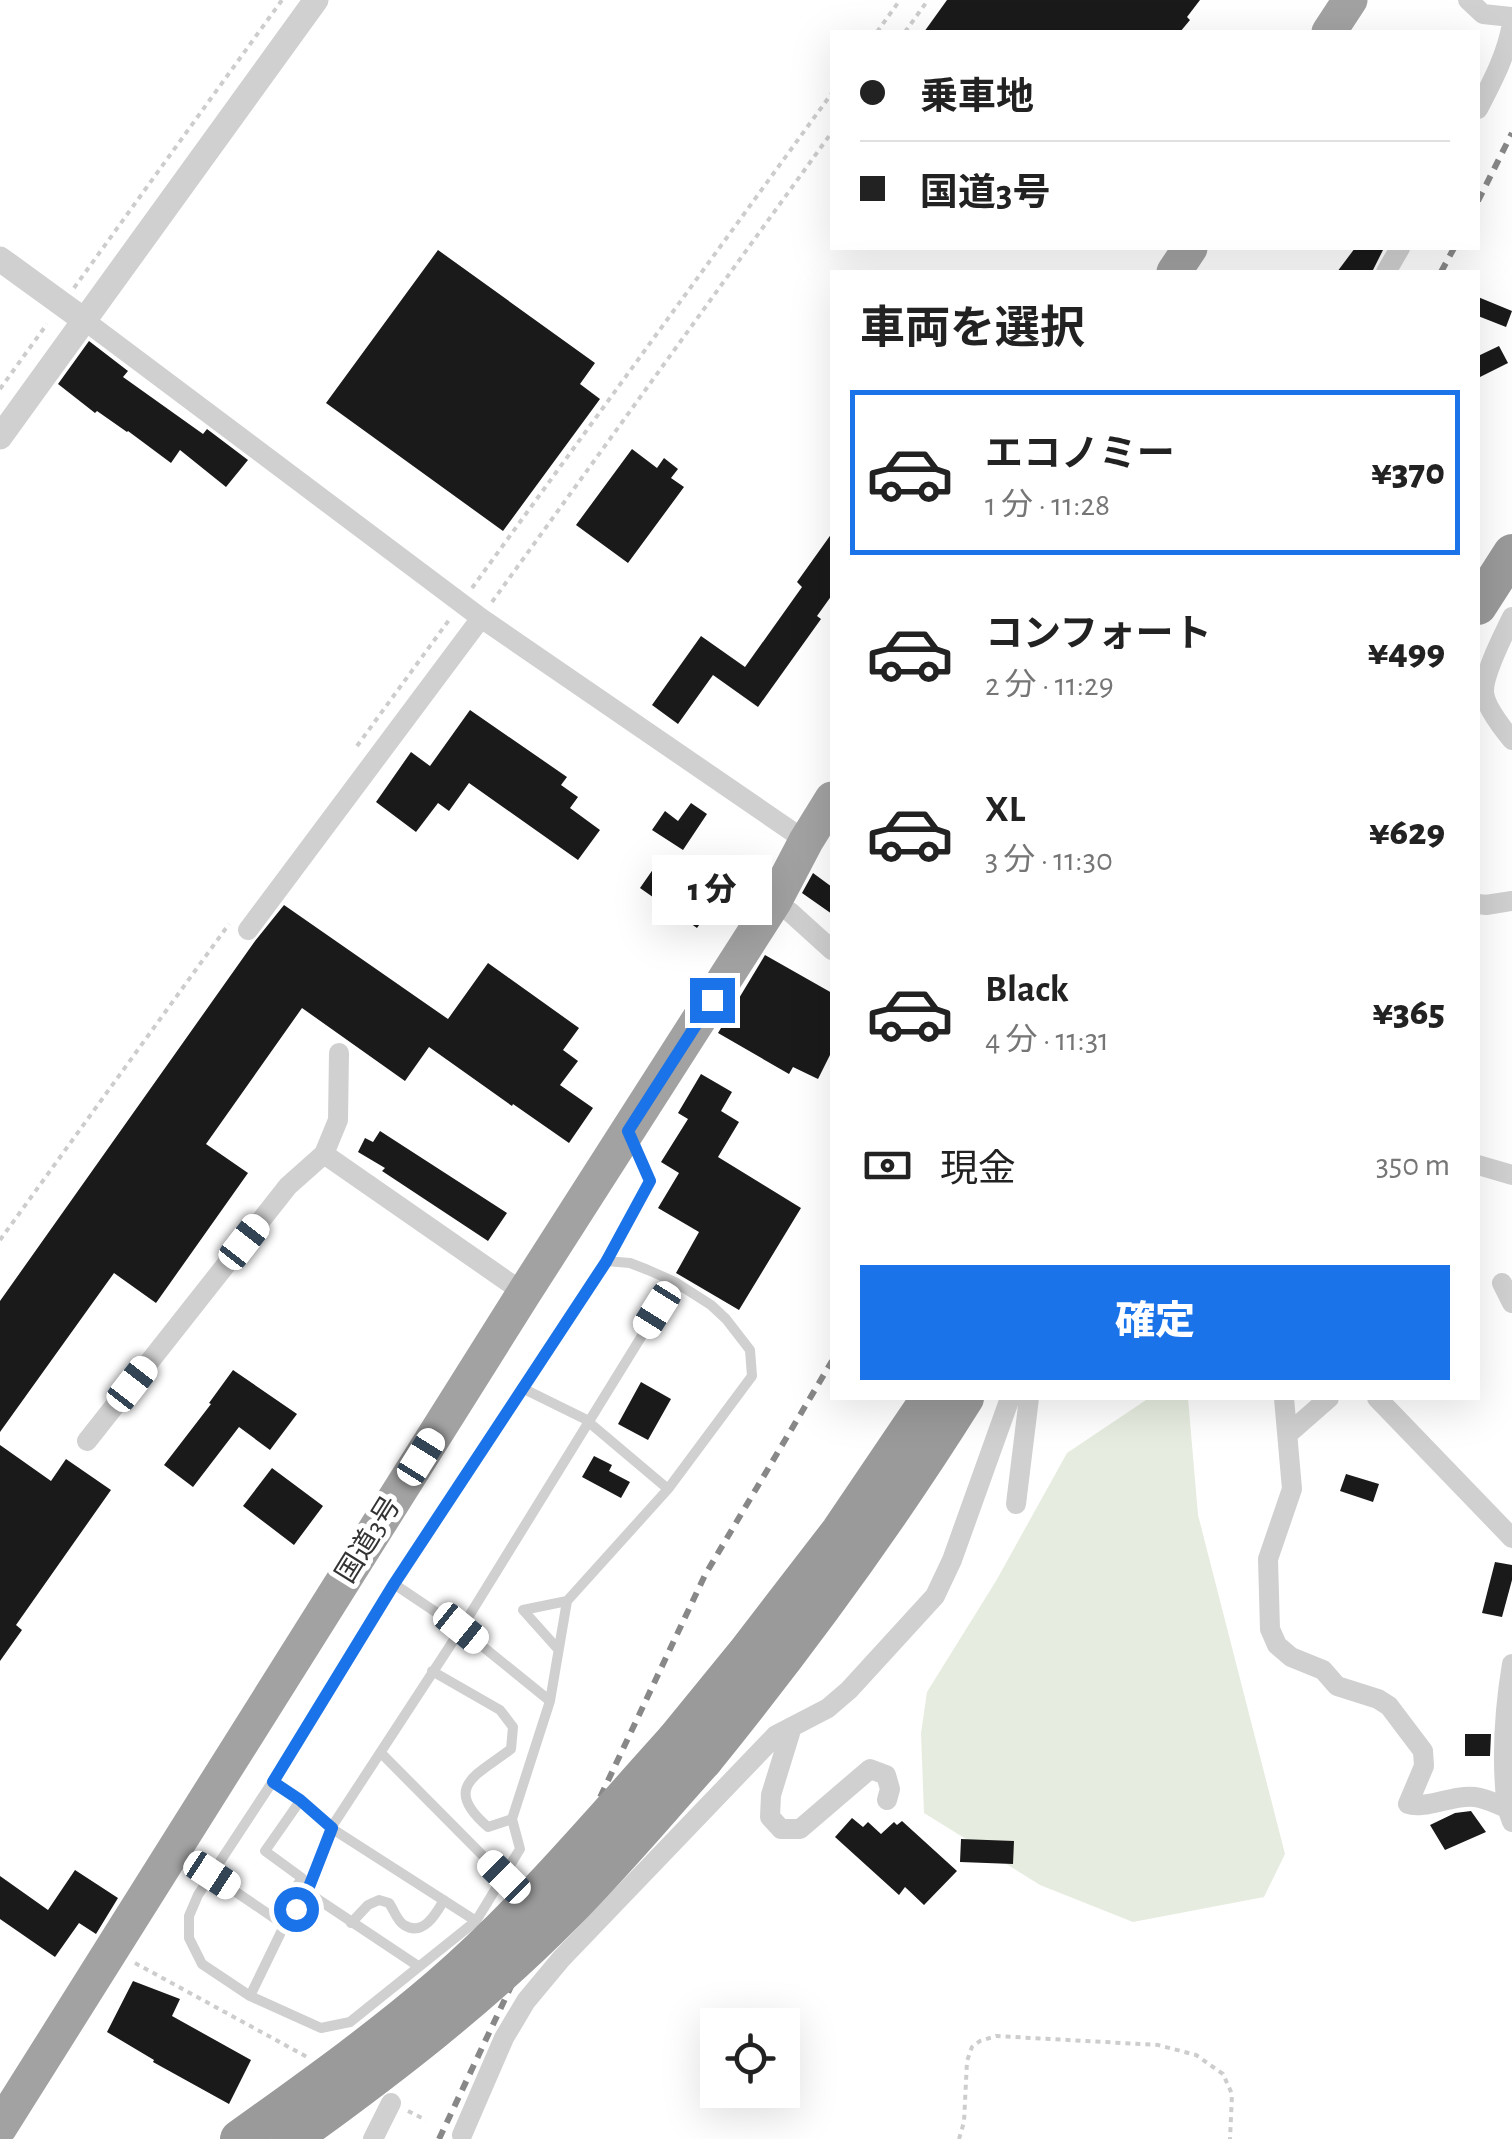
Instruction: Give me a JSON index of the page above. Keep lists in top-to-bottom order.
{
  "streets": {
    "highway": ["国道3号"]
  },
  "page": {
    "banner": ["乗車地", "国道3号"],
    "heading": "車両を選択",
    "list": [
      {
        "name": "エコノミー",
        "note": "1 分 · 11:28",
        "value": "¥370"
      },
      {
        "name": "コンフォート",
        "note": "2 分 · 11:29",
        "value": "¥499"
      },
      {
        "name": "XL",
        "note": "3 分 · 11:30",
        "value": "¥629"
      },
      {
        "name": "Black",
        "note": "4 分 · 11:31",
        "value": "¥365"
      }
    ],
    "bubble": "1 分",
    "pay": ["現金", "350 m"],
    "buttons": "確定"
  }
}
